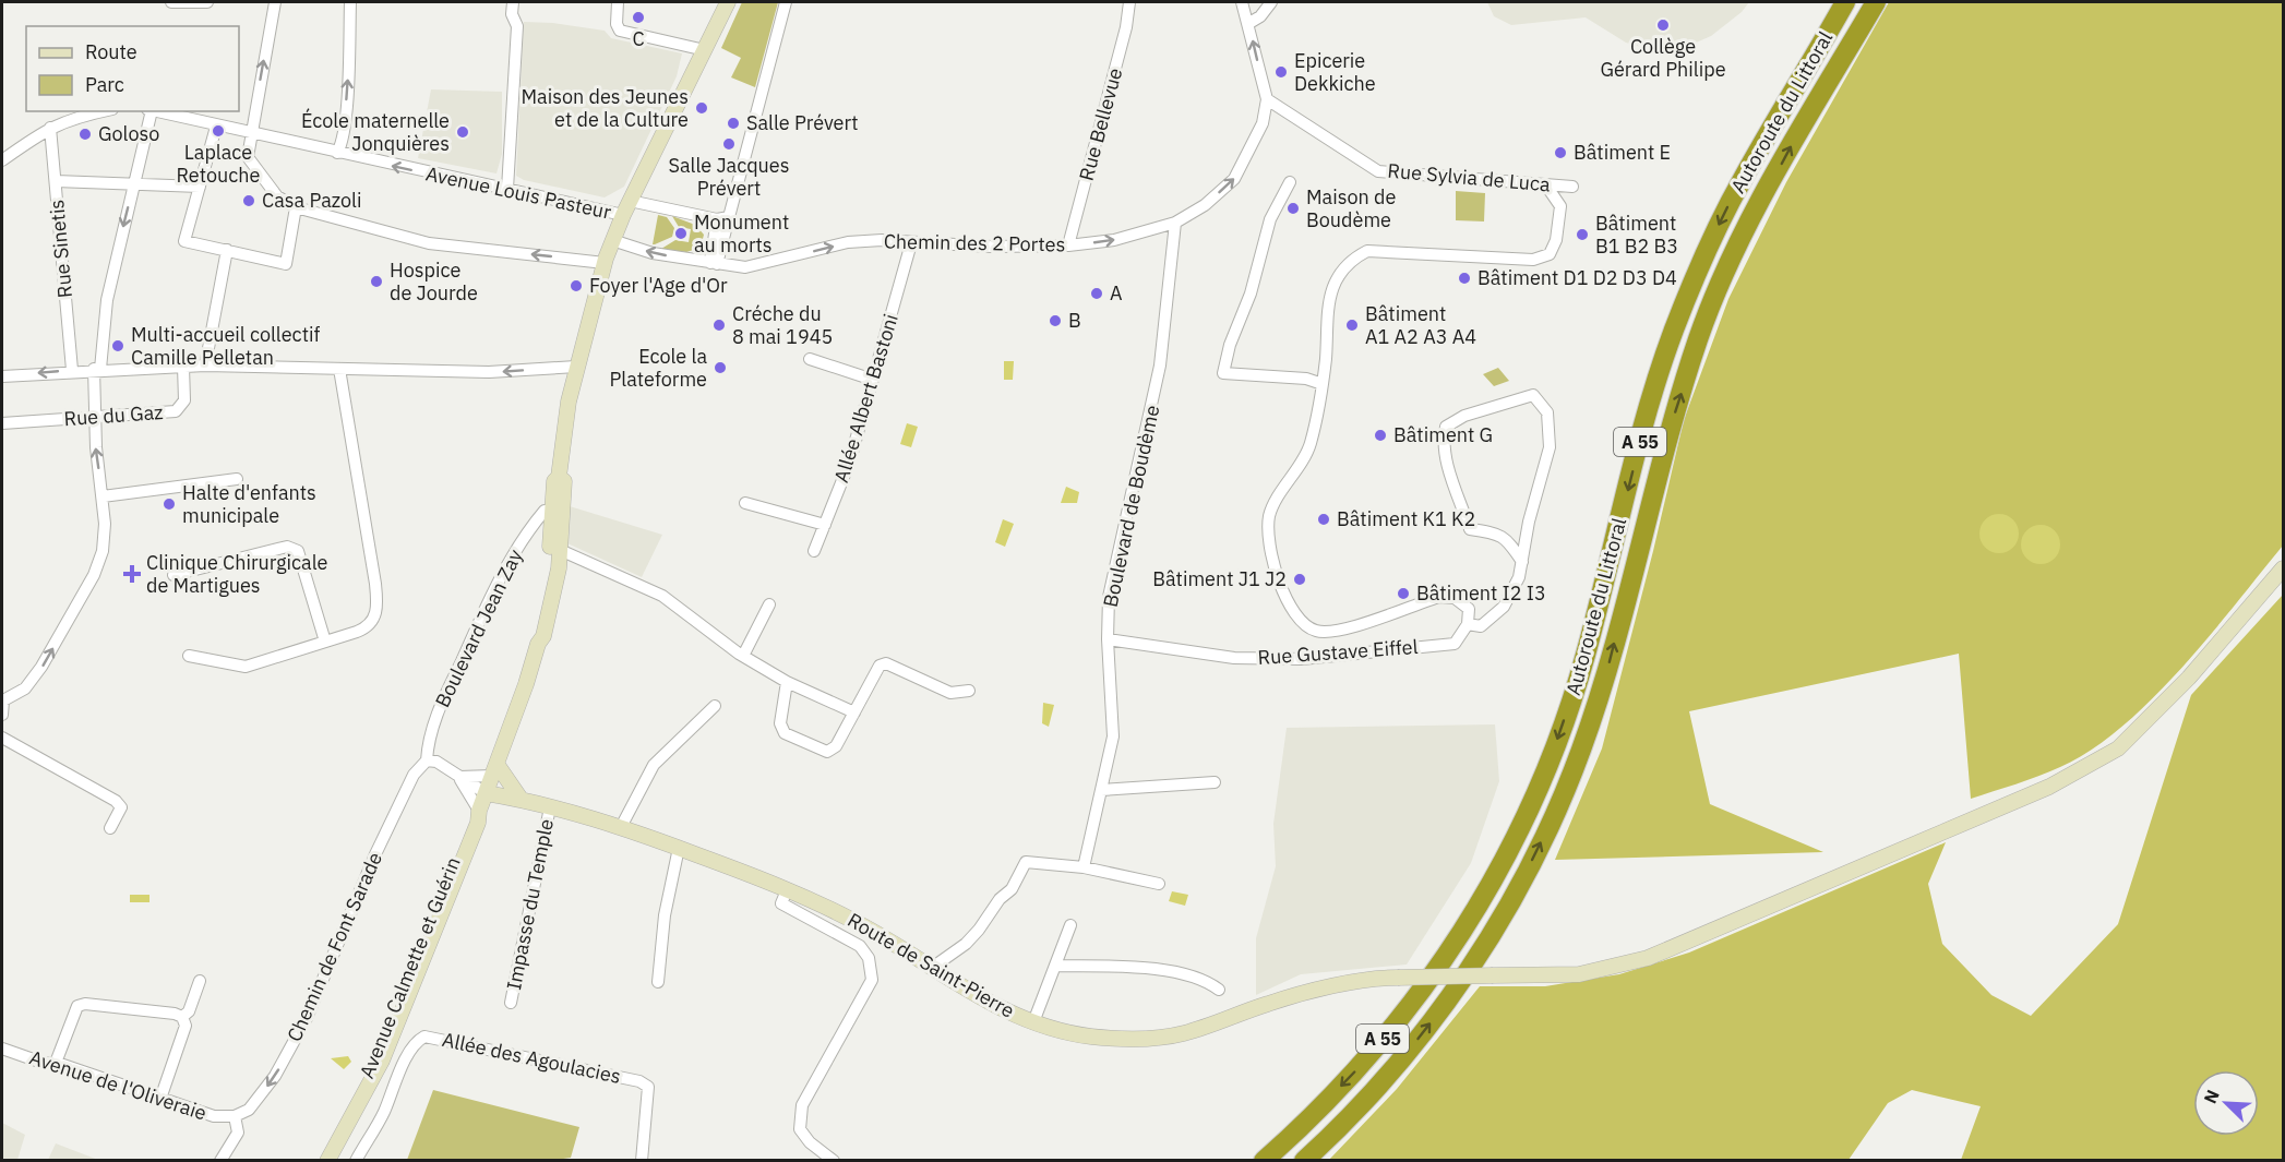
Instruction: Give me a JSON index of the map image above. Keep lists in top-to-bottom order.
{
  "streets": {
    "highway": ["Autoroute du Littoral", "A 55"],
    "main road": ["Route de Saint-Pierre", "Avenue Calmette et Guérin"],
    "street": [
      "Rue Bellevue",
      "Rue Sylvia de Luca",
      "Avenue Louis Pasteur",
      "Chemin des 2 Portes",
      "Rue Sinetis",
      "Allée Albert Bastoni",
      "Rue du Gaz",
      "Boulevard de Boudème",
      "Boulevard Jean Zay",
      "Rue Gustave Eiffel",
      "Impasse du Temple",
      "Chemin de Font Sarade",
      "Allée des Agoulacies",
      "Avenue de l'Oliveraie"
    ]
  },
  "crossings": [
    ["Rue Bellevue", "Chemin des 2 Portes"],
    ["Rue Sylvia de Luca", "Chemin des 2 Portes"],
    ["Avenue Louis Pasteur", "Avenue Calmette et Guérin"],
    ["Chemin des 2 Portes", "Allée Albert Bastoni"],
    ["Chemin des 2 Portes", "Boulevard de Boudème"],
    ["Chemin des 2 Portes", "Avenue Calmette et Guérin"],
    ["Boulevard de Boudème", "Rue Gustave Eiffel"],
    ["Boulevard Jean Zay", "Chemin de Font Sarade"],
    ["Boulevard Jean Zay", "Avenue Calmette et Guérin"],
    ["Impasse du Temple", "Route de Saint-Pierre"],
    ["Chemin de Font Sarade", "Avenue de l'Oliveraie"],
    ["Route de Saint-Pierre", "Avenue Calmette et Guérin"]
  ],
  "one_way": ["Chemin de Font Sarade"],
  "places": {
    "other": [
      "C",
      "Collège Gérard Philipe",
      "Epicerie Dekkiche",
      "Maison des Jeunes et de la Culture",
      "Salle Prévert",
      "Laplace Retouche",
      "École maternelle Jonquières",
      "Goloso",
      "Salle Jacques Prévert",
      "Bâtiment E",
      "Casa Pazoli",
      "Maison de Boudème",
      "Monument au morts",
      "Bâtiment B1 B2 B3",
      "Bâtiment D1 D2 D3 D4",
      "Hospice de Jourde",
      "Foyer l'Age d'Or",
      "A",
      "B",
      "Créche du 8 mai 1945",
      "Bâtiment A1 A2 A3 A4",
      "Multi-accueil collectif Camille Pelletan",
      "Ecole la Plateforme",
      "Bâtiment G",
      "Halte d'enfants municipale",
      "Bâtiment K1 K2",
      "Bâtiment J1 J2",
      "Bâtiment I2 I3"
    ],
    "health": ["Clinique Chirurgicale de Martigues"]
  },
  "legend": ["Route", "Parc"],
  "north": "top left"
}
